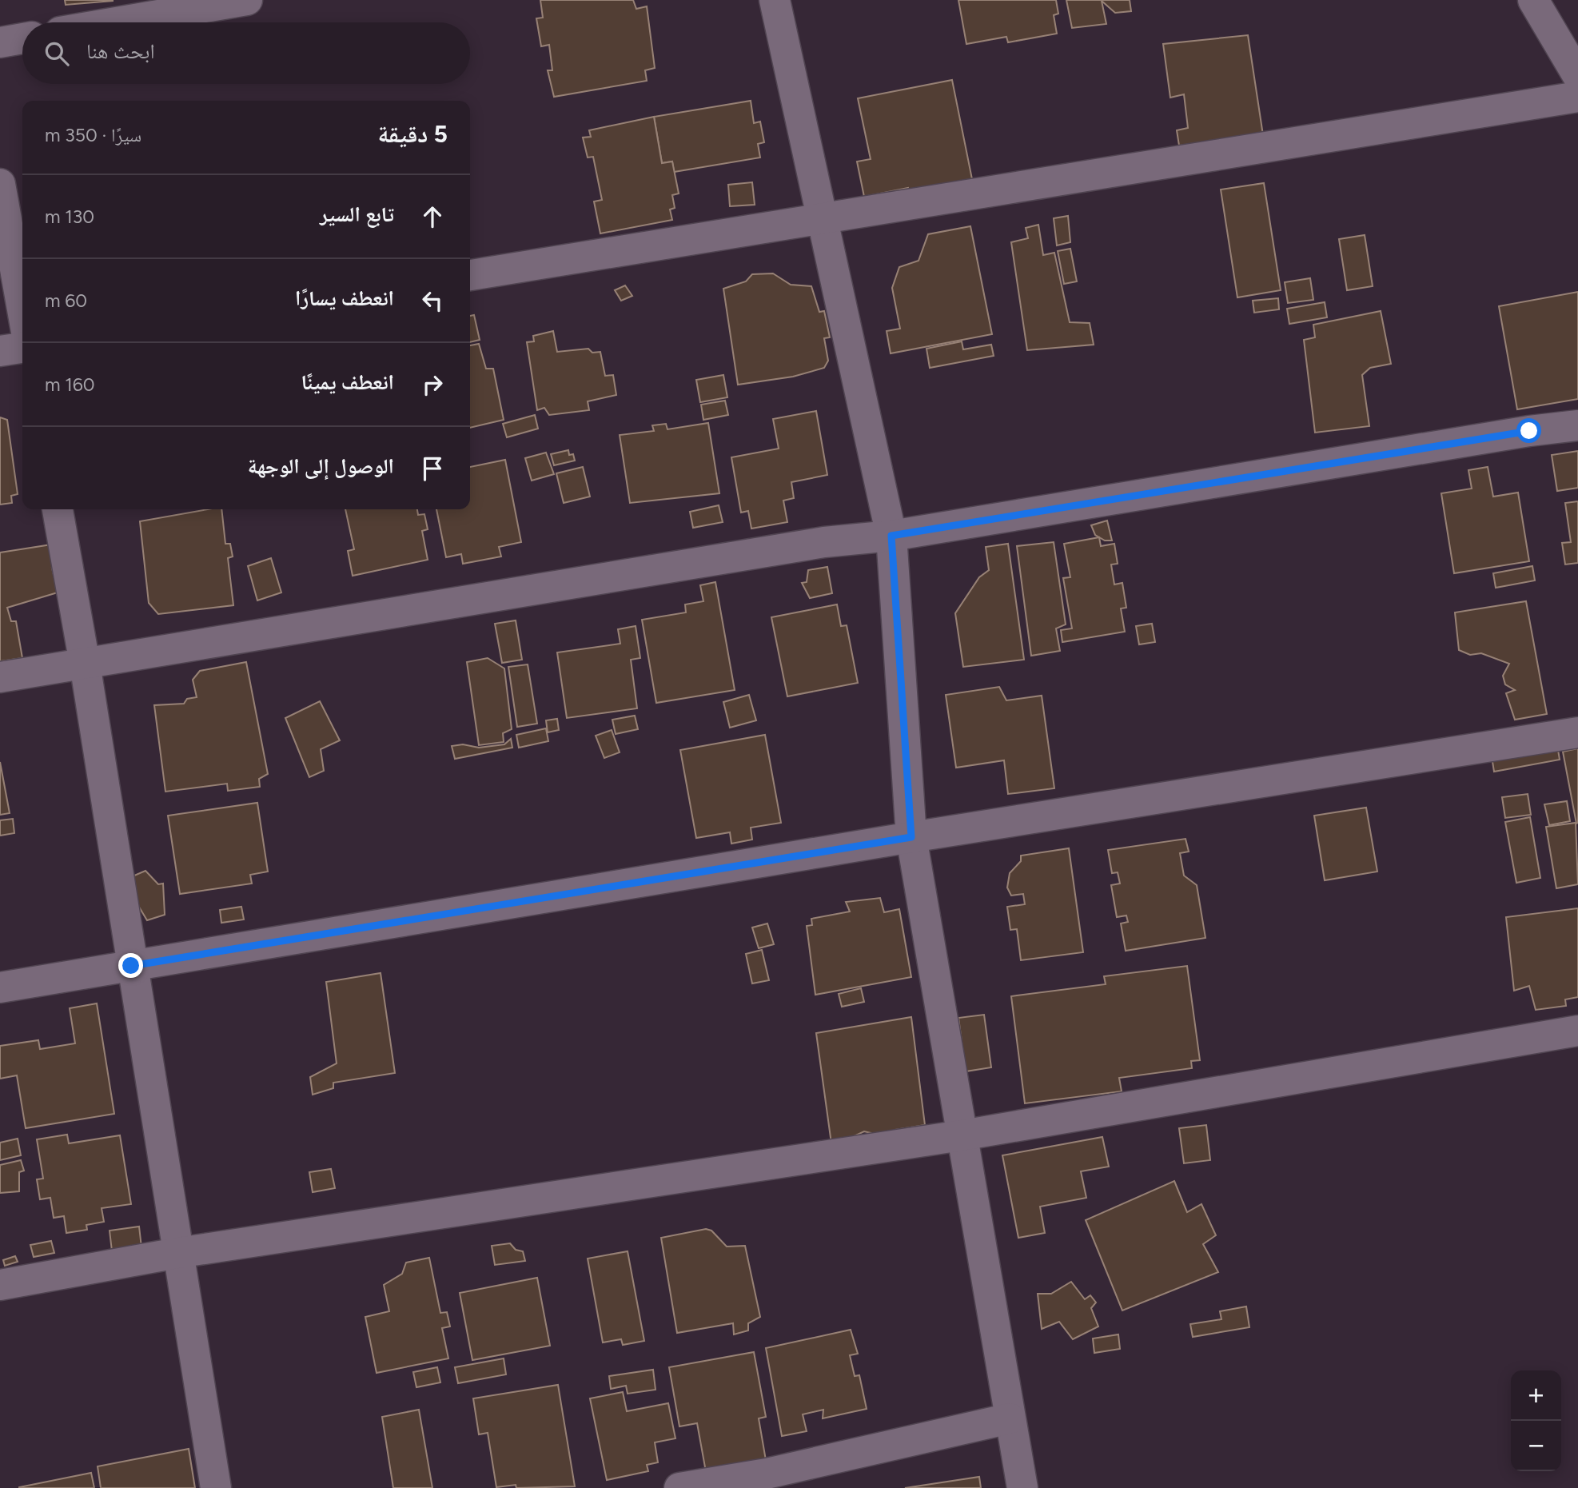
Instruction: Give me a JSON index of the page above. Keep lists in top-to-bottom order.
{
  "page": {
    "search": "ابحث هنا",
    "heading": ["5 دقيقة", "سيرًا · 350 m"],
    "list": [
      ["تابع السير", "130 m"],
      ["انعطف يسارًا", "60 m"],
      ["انعطف يمينًا", "160 m"],
      "الوصول إلى الوجهة"
    ],
    "map_buttons": ["+", "−"]
  }
}
